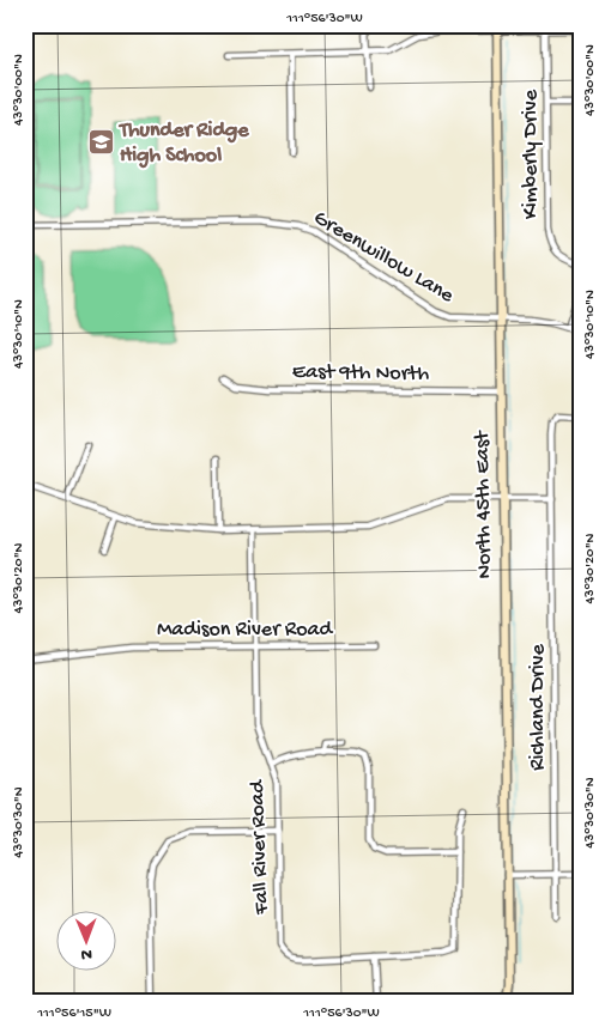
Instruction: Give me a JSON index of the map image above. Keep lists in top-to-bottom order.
{
  "streets": {
    "main road": ["North 45th East"],
    "street": [
      "Kimberly Drive",
      "Greenwillow Lane",
      "East 9th North",
      "Madison River Road",
      "Richland Drive",
      "Fall River Road"
    ]
  },
  "crossings": [
    ["Greenwillow Lane", "North 45th East"],
    ["East 9th North", "North 45th East"],
    ["Madison River Road", "Fall River Road"]
  ],
  "places": {
    "school or university": ["Thunder Ridge High School"]
  },
  "north": "bottom",
  "coordinates": [
    "111°56'30\"W",
    "43°30'00\"N",
    "43°30'10\"N",
    "43°30'20\"N",
    "43°30'30\"N",
    "111°56'15\"W"
  ]
}
